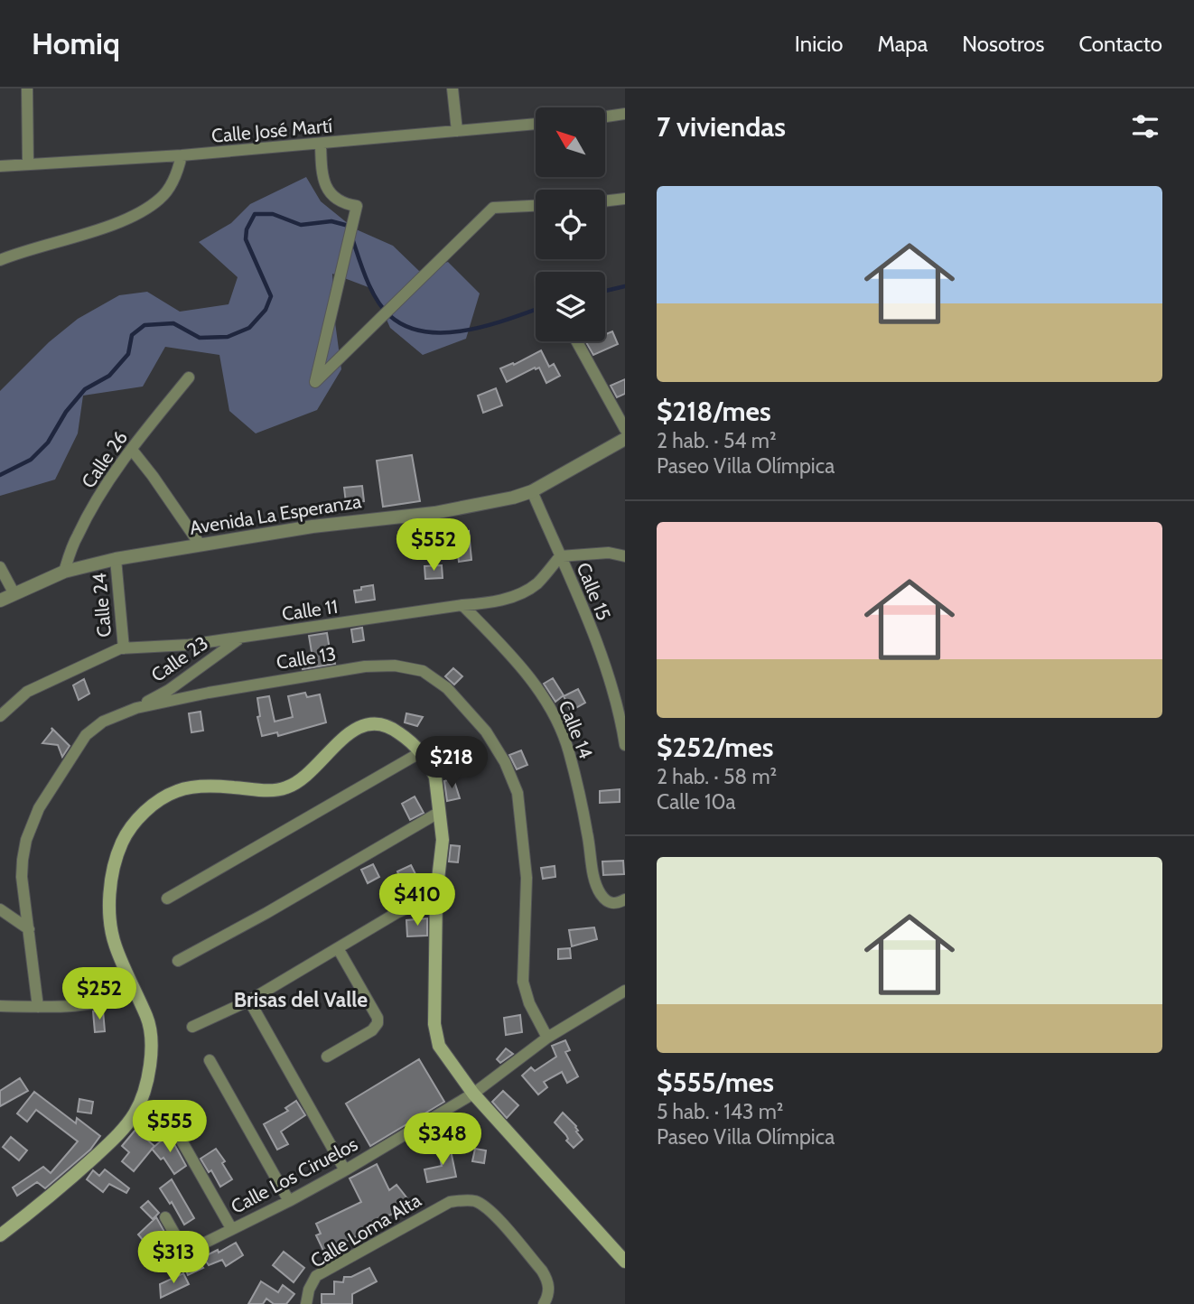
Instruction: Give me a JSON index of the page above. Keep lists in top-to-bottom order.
{
  "streets": {
    "street": [
      "Calle José Martí",
      "Calle 26",
      "Avenida La Esperanza",
      "Calle 15",
      "Calle 24",
      "Calle 11",
      "Calle 13",
      "Calle 23",
      "Calle 14",
      "Calle Los Ciruelos",
      "Calle Loma Alta"
    ]
  },
  "crossings": [
    ["Calle 26", "Avenida La Esperanza"],
    ["Avenida La Esperanza", "Calle 15"],
    ["Avenida La Esperanza", "Calle 24"],
    ["Calle 15", "Calle 11"],
    ["Calle 24", "Calle 11"],
    ["Calle 11", "Calle 23"],
    ["Calle 11", "Calle 14"],
    ["Calle 13", "Calle 23"],
    ["Calle 13", "Calle Los Ciruelos"]
  ],
  "districts": ["Brisas del Valle"],
  "north": "top left",
  "page": {
    "header": "Homiq",
    "nav": [
      "Inicio",
      "Mapa",
      "Nosotros",
      "Contacto"
    ],
    "heading": "7 viviendas",
    "list": [
      {
        "name": "$218/mes",
        "note": "2 hab. · 54 m² · Paseo Villa Olímpica"
      },
      {
        "name": "$252/mes",
        "note": "2 hab. · 58 m² · Calle 10a"
      },
      {
        "name": "$555/mes",
        "note": "5 hab. · 143 m² · Paseo Villa Olímpica"
      }
    ],
    "price": [
      "$552",
      "$218",
      "$410",
      "$252",
      "$555",
      "$348",
      "$313"
    ]
  }
}
